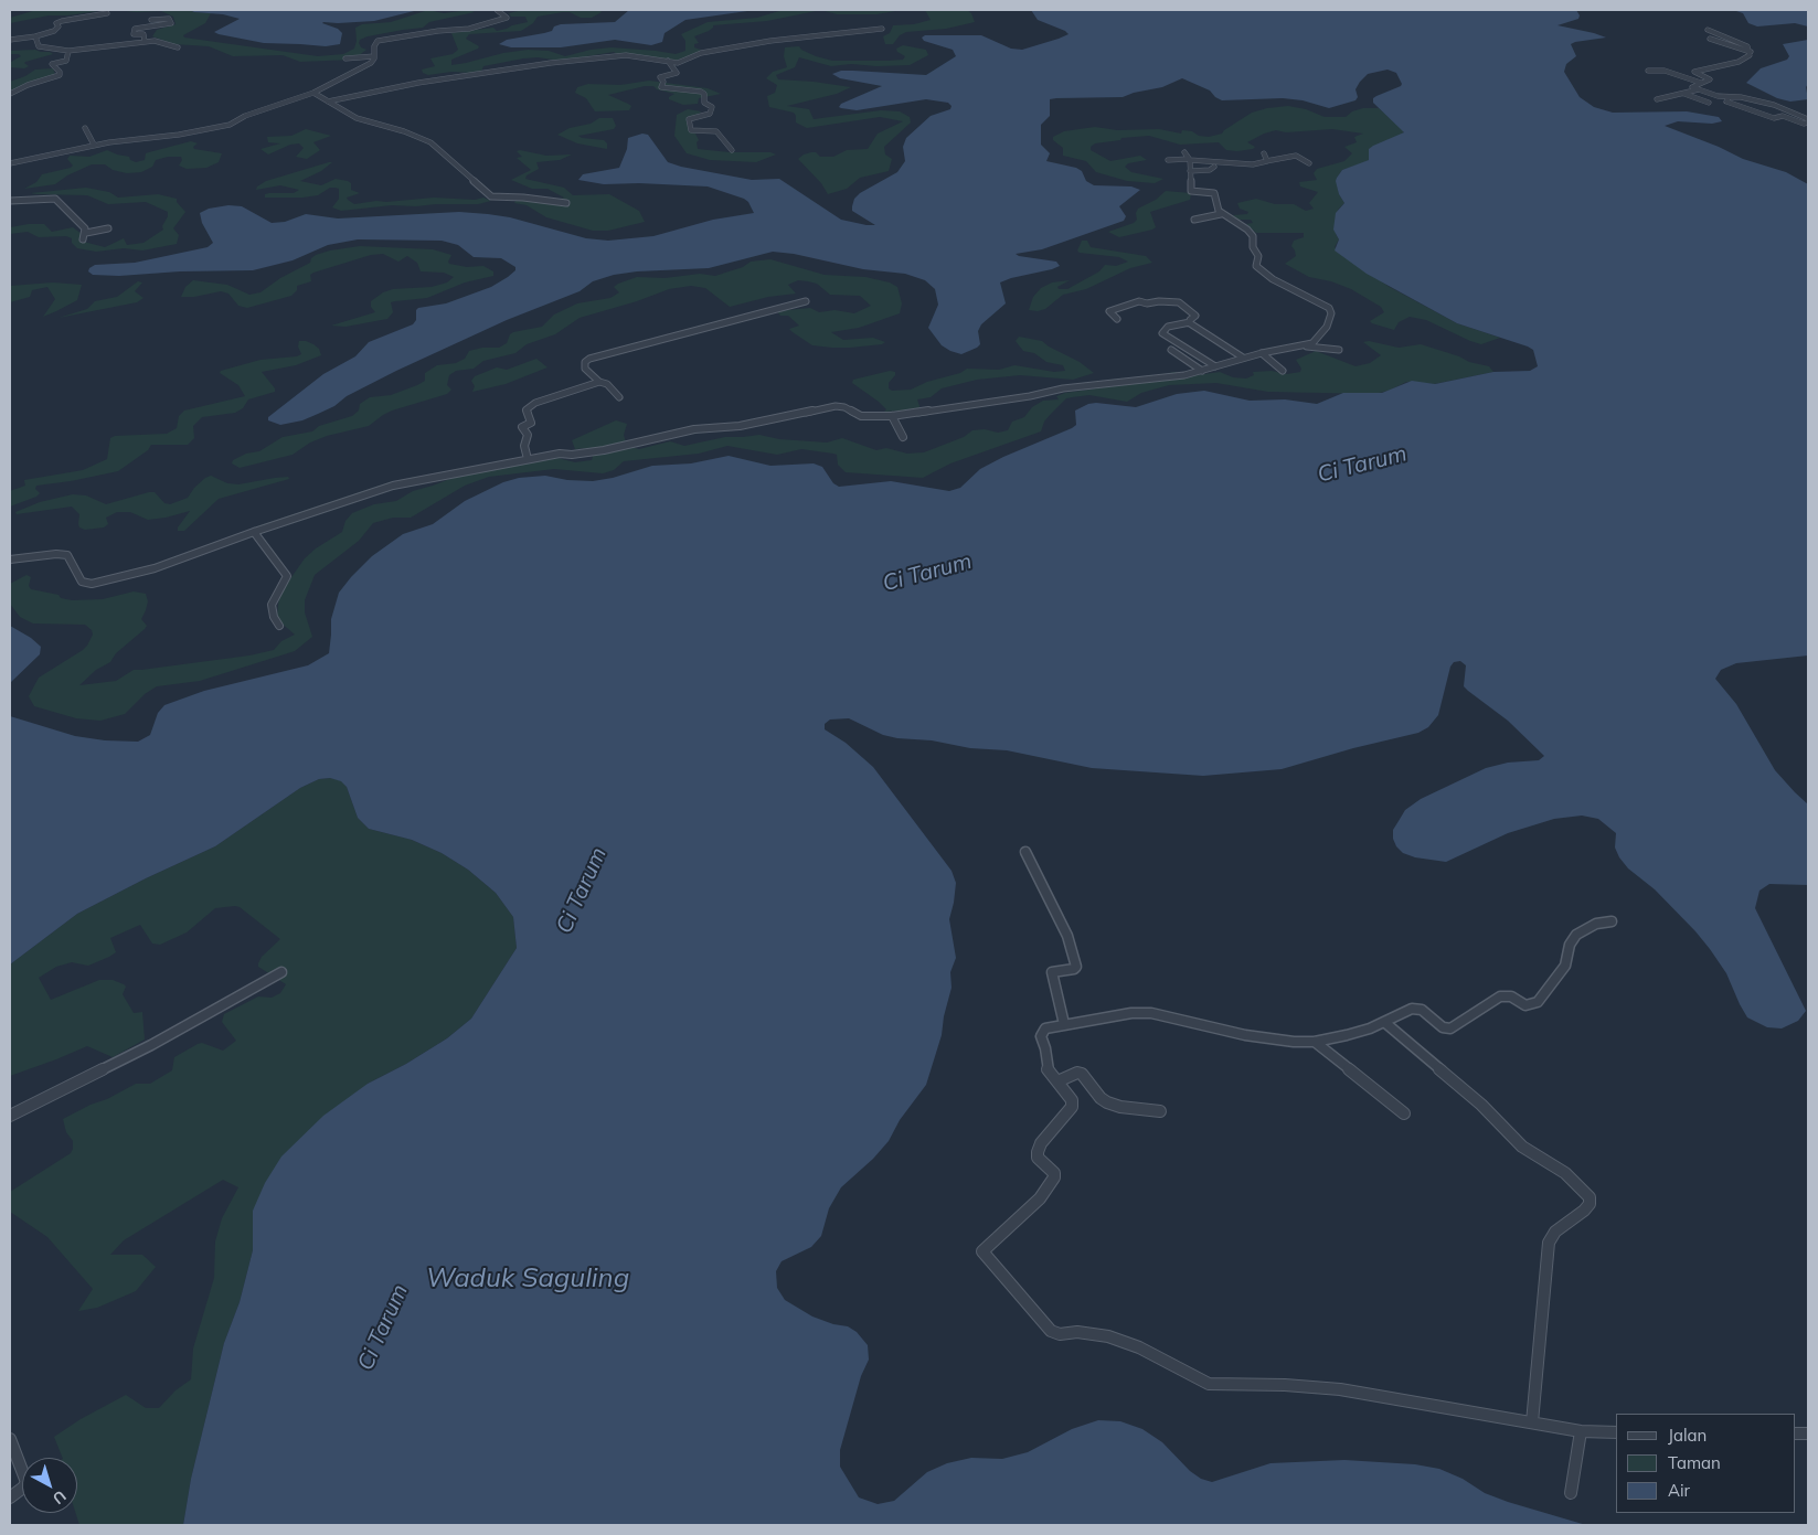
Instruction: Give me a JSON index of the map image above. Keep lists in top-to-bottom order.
{
  "water": ["Ci Tarum", "Waduk Saguling"],
  "legend": ["Jalan", "Taman", "Air"],
  "north": "bottom right"
}
